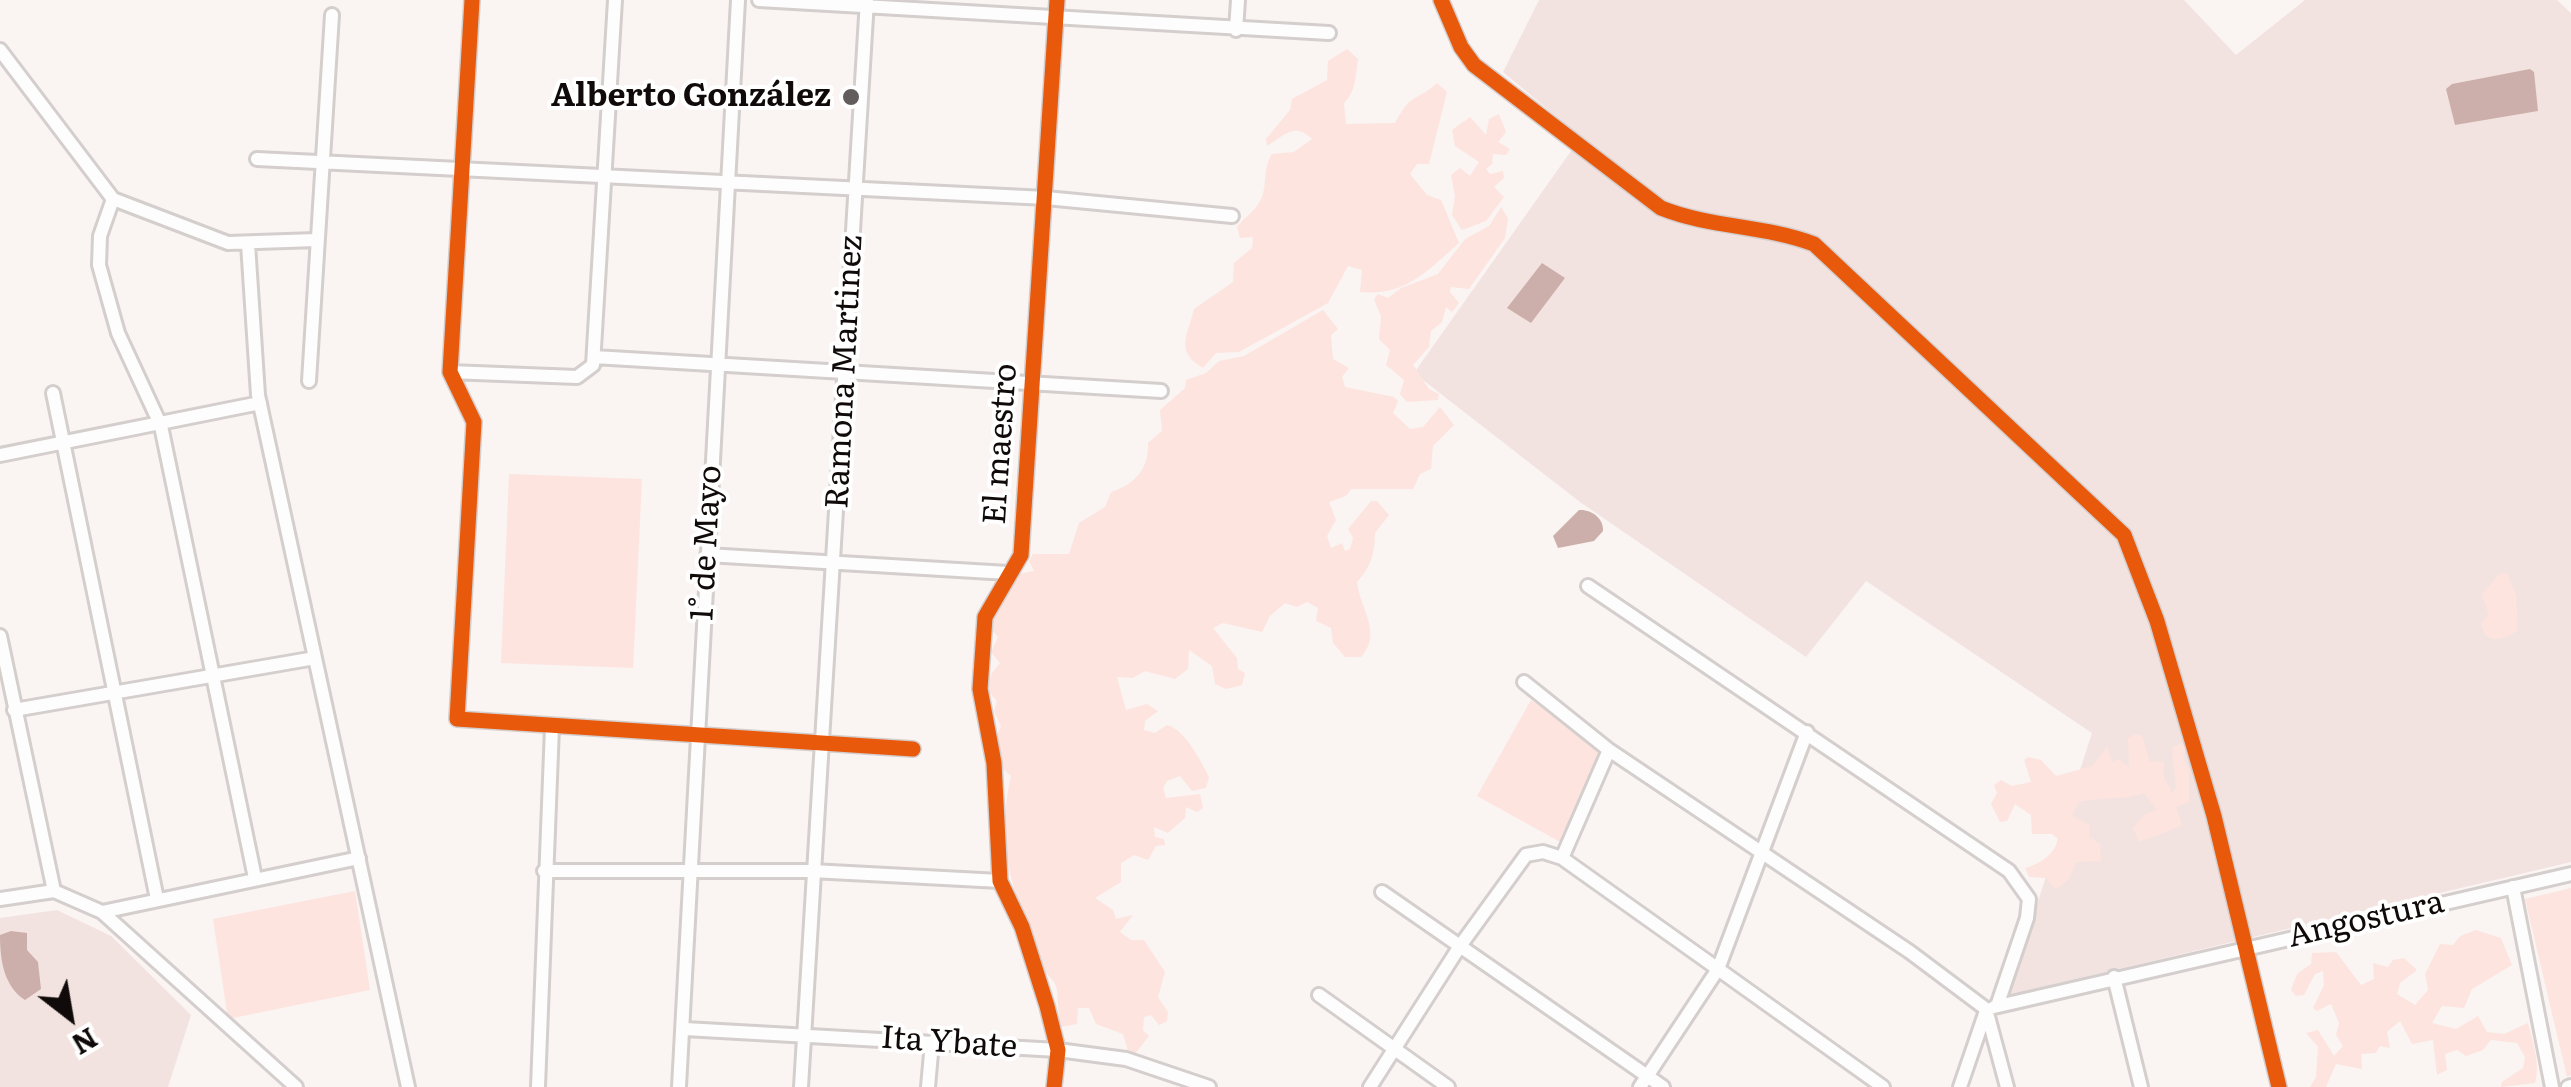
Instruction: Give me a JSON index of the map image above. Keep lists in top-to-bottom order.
{
  "streets": {
    "street": [
      "Ramona Martinez",
      "El maestro",
      "1° de Mayo",
      "Angostura",
      "Ita Ybate"
    ]
  },
  "crossings": [
    ["Ramona Martinez", "Ita Ybate"],
    ["El maestro", "Ita Ybate"],
    ["1° de Mayo", "Ita Ybate"]
  ],
  "places": ["Alberto González"],
  "north": "bottom right"
}
